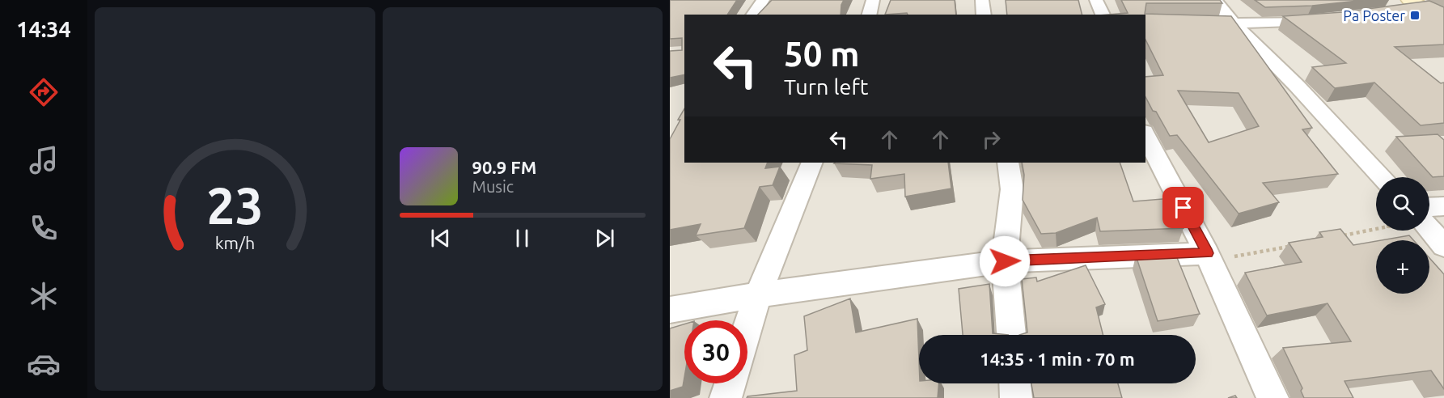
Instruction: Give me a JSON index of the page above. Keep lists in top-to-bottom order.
{
  "places": {
    "transit": ["Pa Poster"]
  },
  "page": {
    "tabs": "14:34",
    "turn": ["50 m", "Turn left"],
    "song": ["90.9 FM", "Music"],
    "map_buttons": "+",
    "limit": "30",
    "trip": "14:35 · 1 min · 70 m",
    "gauge": ["23", "km/h"]
  }
}
